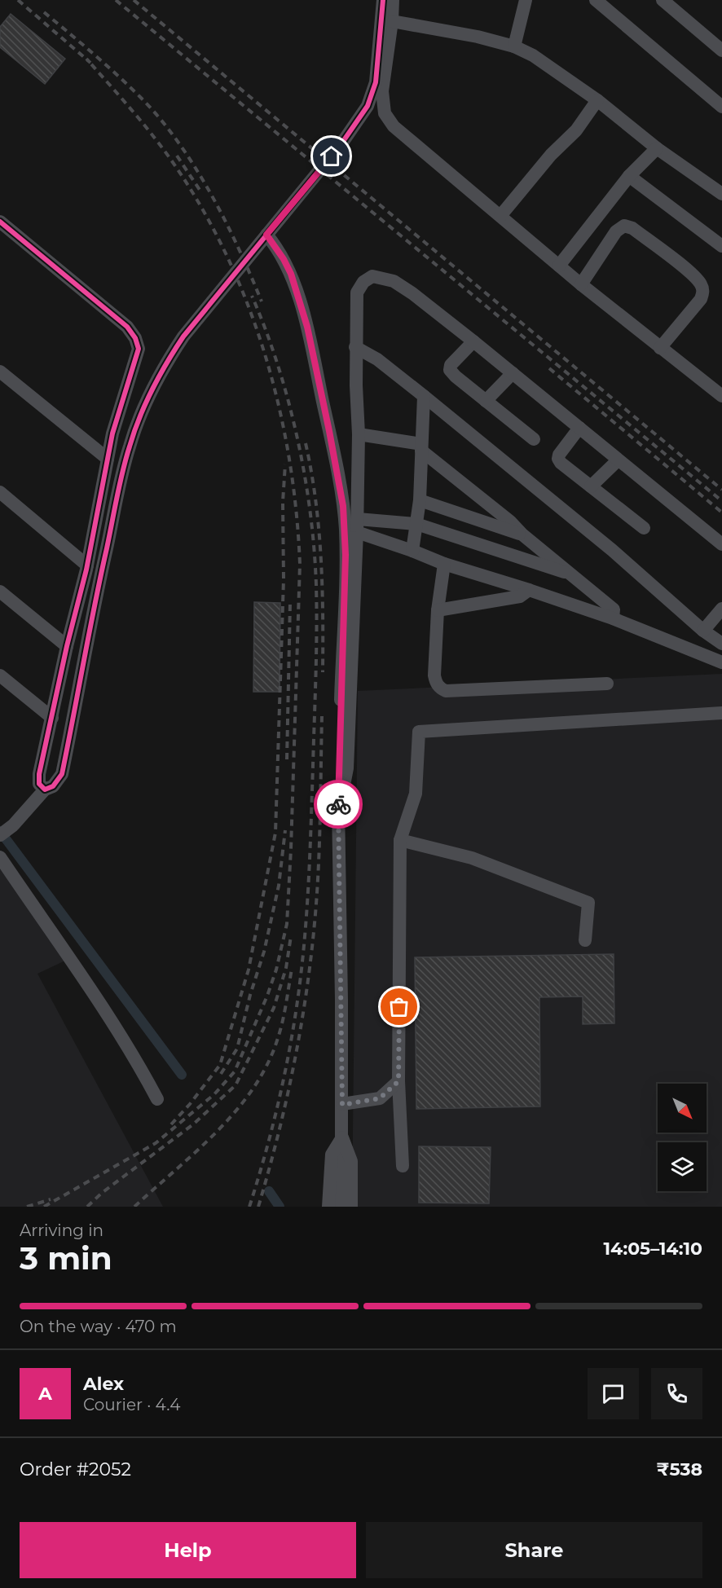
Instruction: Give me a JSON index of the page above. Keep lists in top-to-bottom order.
{
  "north": "bottom right",
  "page": {
    "heading": ["3 min", "Arriving in", "14:05–14:10"],
    "panel": [
      "Alex",
      "Courier · 4.4",
      "Order #2052",
      "₹538"
    ],
    "bar": "On the way · 470 m",
    "round": "A",
    "buttons": ["Help", "Share"]
  }
}
